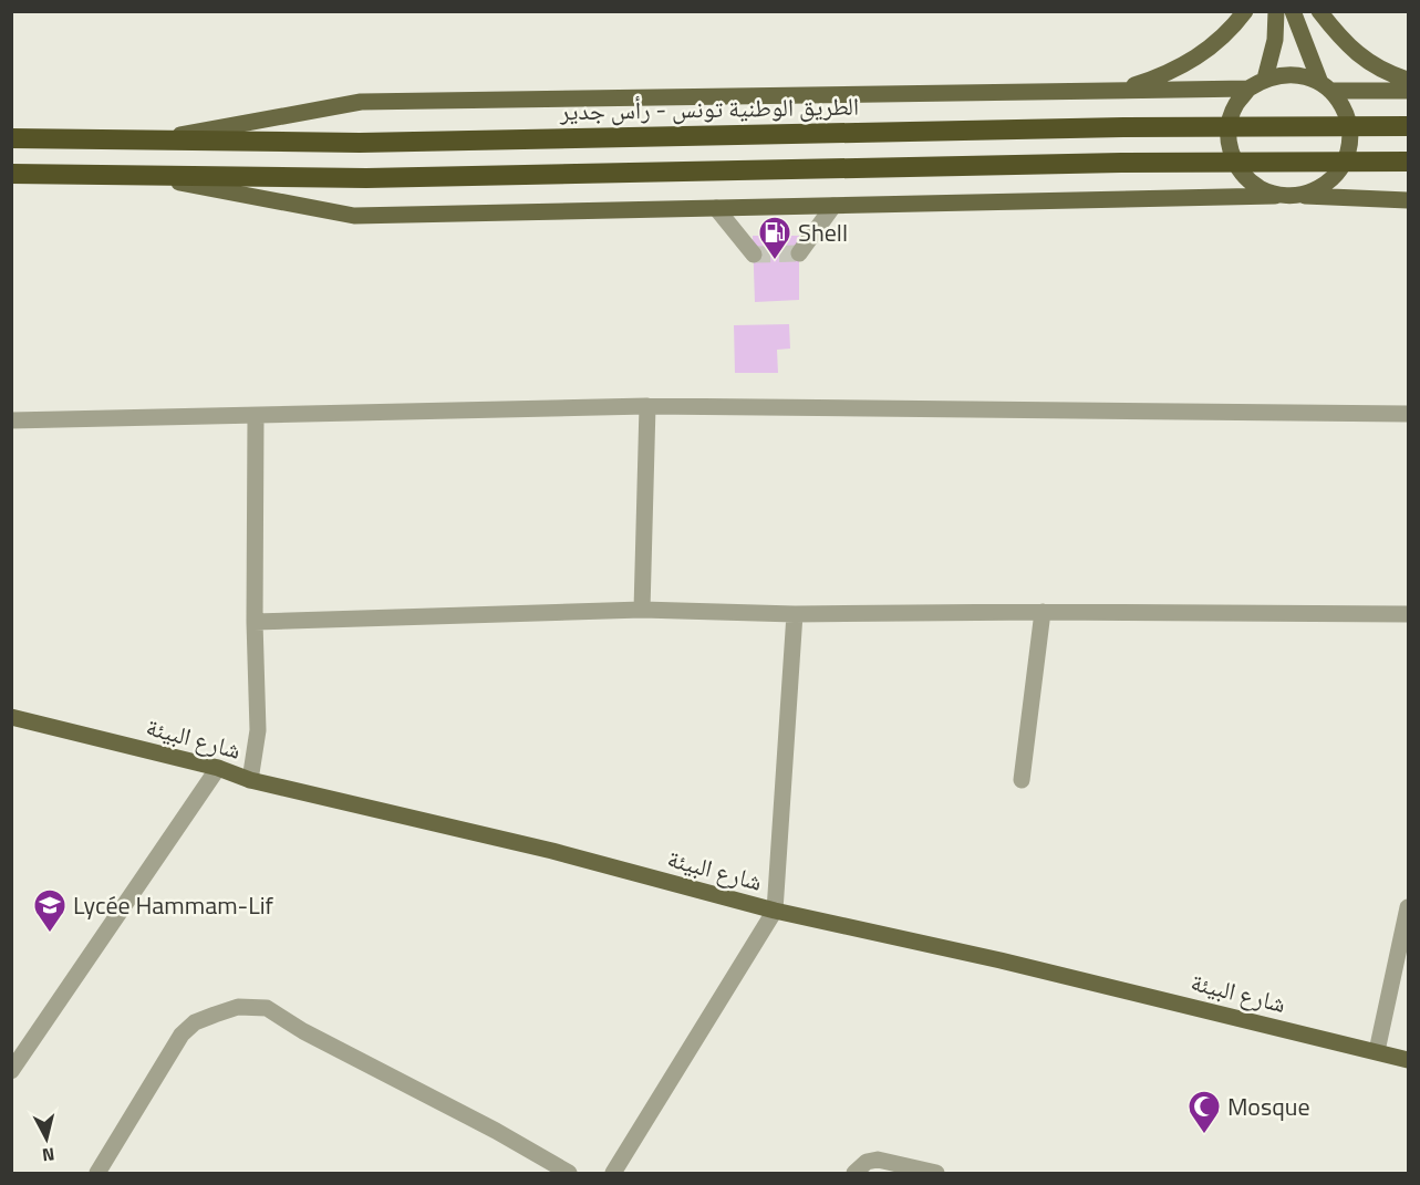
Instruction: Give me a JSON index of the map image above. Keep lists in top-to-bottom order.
{
  "streets": {
    "highway": ["الطريق الوطنية تونس - رأس جدير"],
    "main road": ["شارع البيئة"]
  },
  "places": {
    "fuel station": ["Shell"],
    "school or university": ["Lycée Hammam-Lif"],
    "mosque": ["Mosque"]
  },
  "north": "bottom"
}
